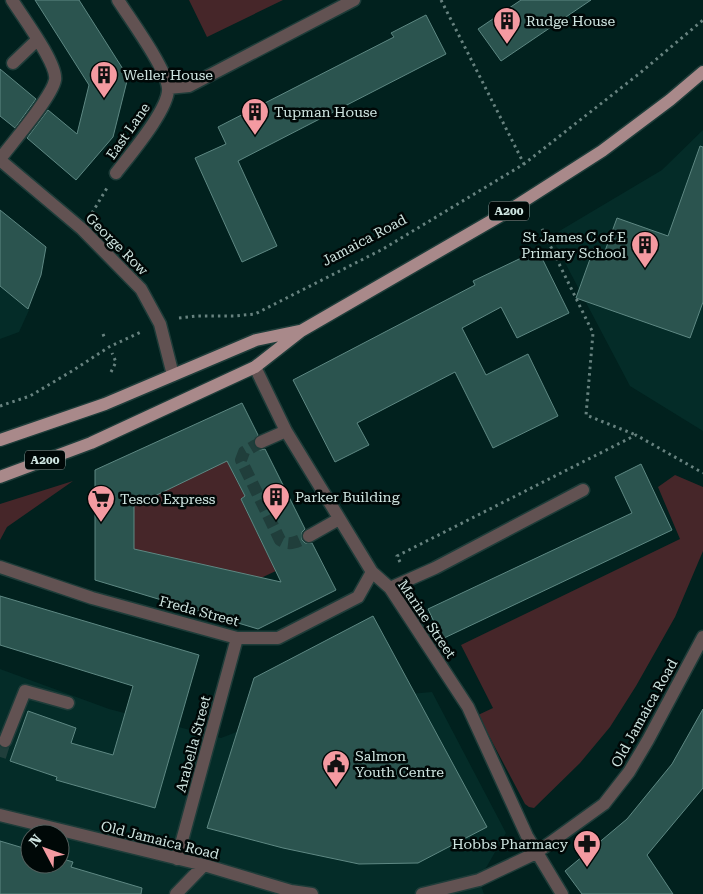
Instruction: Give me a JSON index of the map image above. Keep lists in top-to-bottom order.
{
  "streets": {
    "main road": ["A200"],
    "street": [
      "East Lane",
      "George Row",
      "Freda Street",
      "Marine Street",
      "Old Jamaica Road",
      "Arabella Street"
    ],
    "path": ["Jamaica Road"]
  },
  "crossings": [
    ["A200", "George Row"],
    ["A200", "Marine Street"],
    ["Jamaica Road", "George Row"],
    ["Freda Street", "Marine Street"],
    ["Freda Street", "Arabella Street"],
    ["Marine Street", "Old Jamaica Road"],
    ["Old Jamaica Road", "Arabella Street"]
  ],
  "places": {
    "building": [
      "Rudge House",
      "Weller House",
      "Tupman House",
      "St James C of E Primary School",
      "Parker Building"
    ],
    "supermarket": ["Tesco Express"],
    "public building": ["Salmon Youth Centre"],
    "pharmacy": ["Hobbs Pharmacy"]
  },
  "north": "top left"
}
